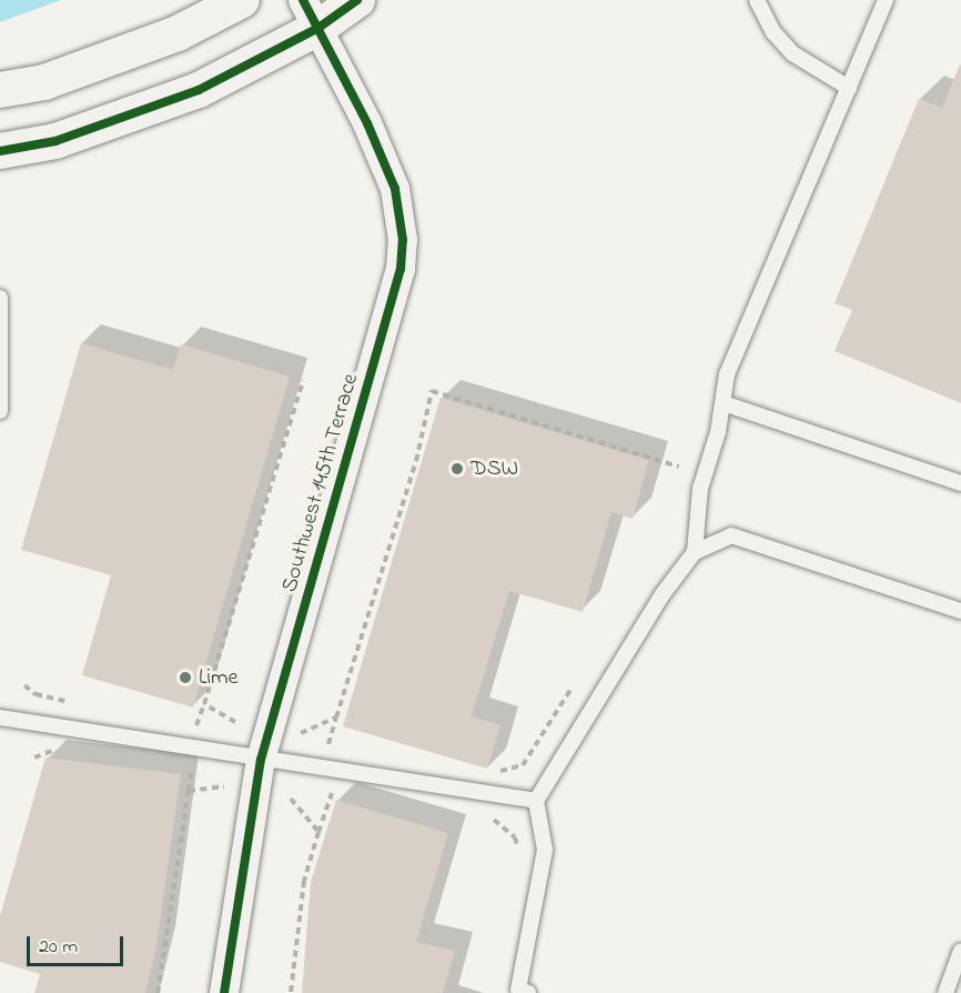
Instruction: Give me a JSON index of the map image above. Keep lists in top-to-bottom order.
{
  "streets": {
    "street": ["Southwest 145th Terrace"]
  },
  "places": ["DSW", "Lime"],
  "scale_bar": "20 m"
}
